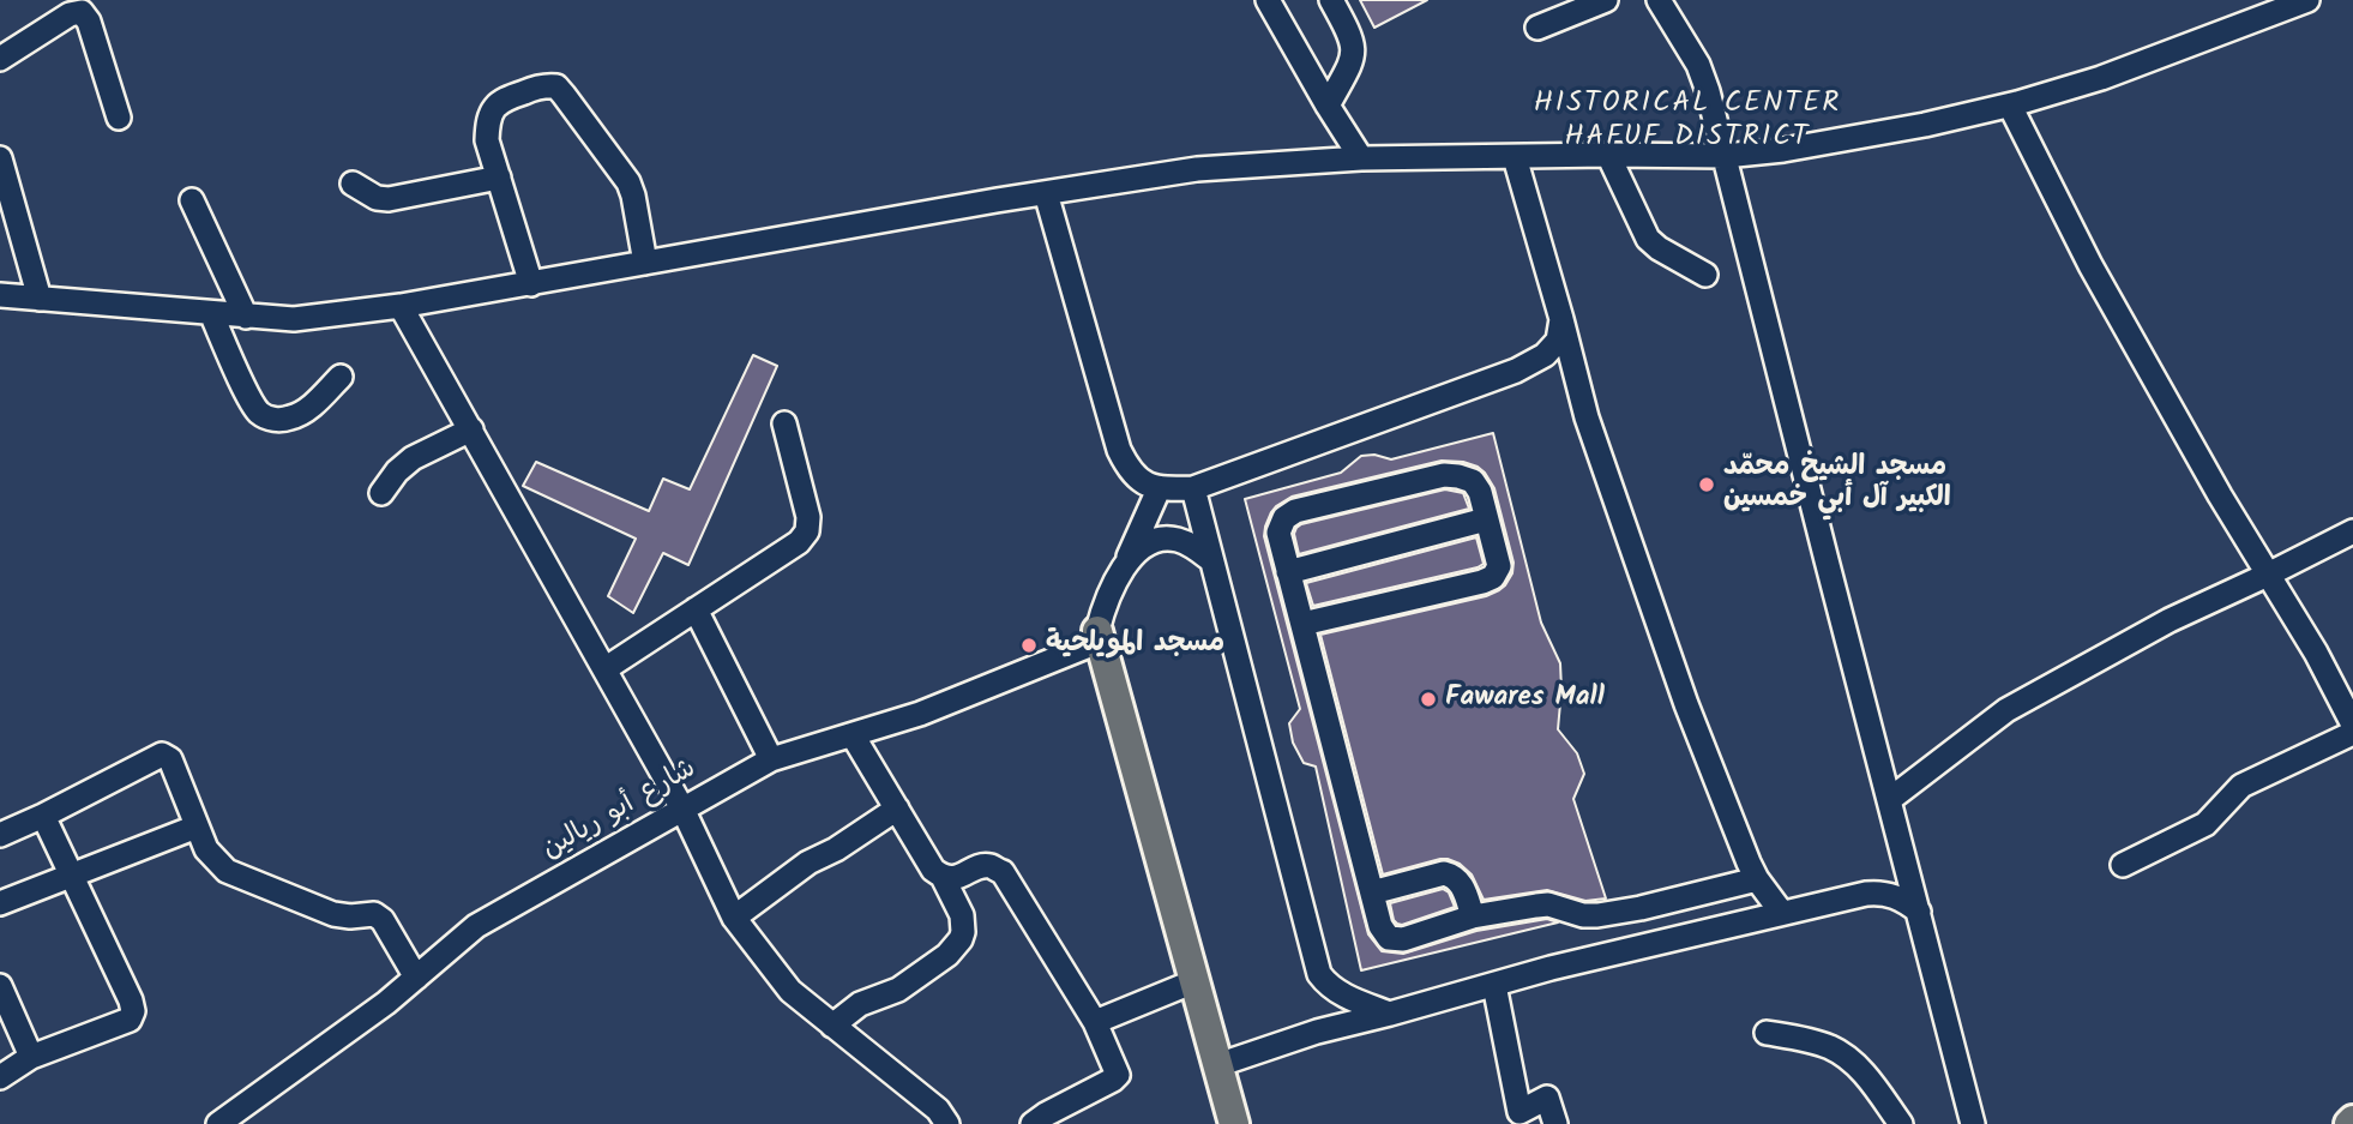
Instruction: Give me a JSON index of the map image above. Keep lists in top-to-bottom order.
{
  "streets": {
    "street": ["شارع أبو ريالين"]
  },
  "districts": ["HISTORICAL CENTER HAFUF DISTRICT"],
  "places": ["مسجد الشيخ محمّد الكبير آل أبي خمسين", "مسجد المويلحية", "Fawares Mall"]
}
